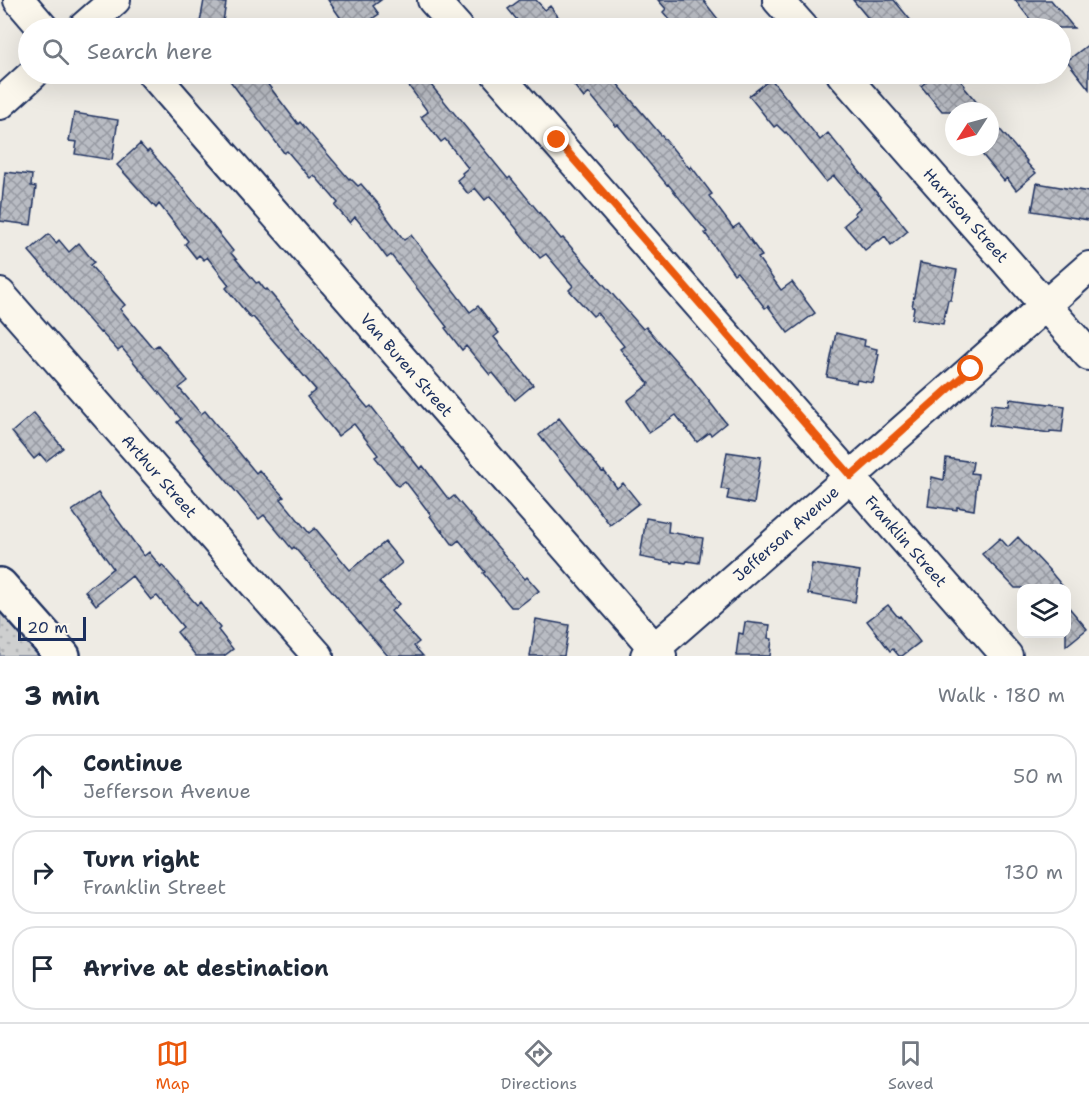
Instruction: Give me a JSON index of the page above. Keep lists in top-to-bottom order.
{
  "streets": {
    "street": [
      "Harrison Street",
      "Van Buren Street",
      "Arthur Street",
      "Jefferson Avenue",
      "Franklin Street"
    ]
  },
  "crossings": [
    ["Harrison Street", "Jefferson Avenue"],
    ["Van Buren Street", "Jefferson Avenue"],
    ["Jefferson Avenue", "Franklin Street"]
  ],
  "scale_bar": "20 m",
  "north": "bottom left",
  "page": {
    "search": "Search here",
    "scale": "20 m",
    "heading": ["3 min", "Walk · 180 m"],
    "list": [
      ["Continue", "Jefferson Avenue", "50 m"],
      ["Turn right", "Franklin Street", "130 m"],
      "Arrive at destination"
    ],
    "nav": ["Map", "Directions", "Saved"]
  }
}
